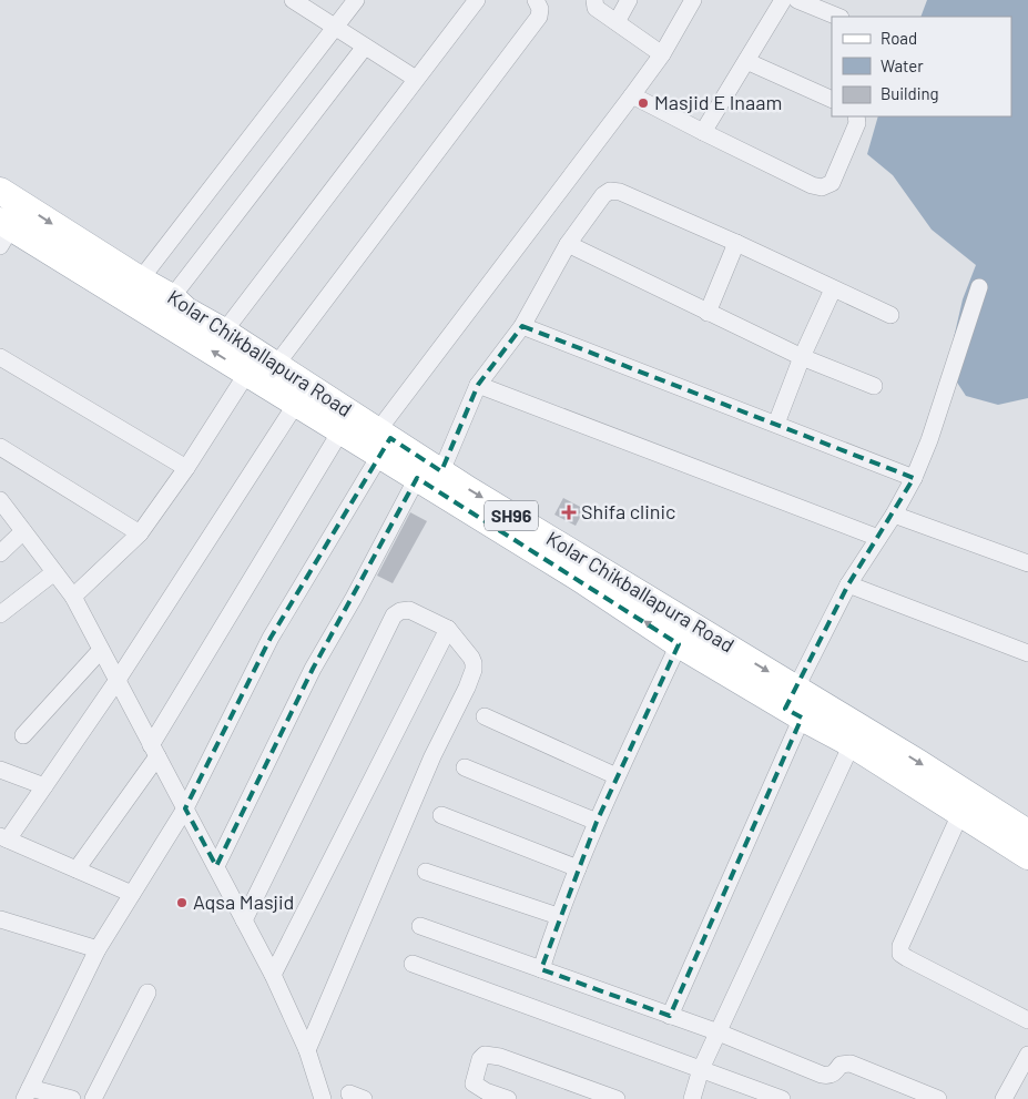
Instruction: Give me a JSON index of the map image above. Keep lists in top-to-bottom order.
{
  "streets": {
    "main road": ["Kolar Chikballapura Road", "SH96"]
  },
  "places": {
    "other": ["Masjid E Inaam", "Aqsa Masjid"],
    "health": ["Shifa clinic"]
  },
  "legend": ["Road", "Water", "Building"]
}
